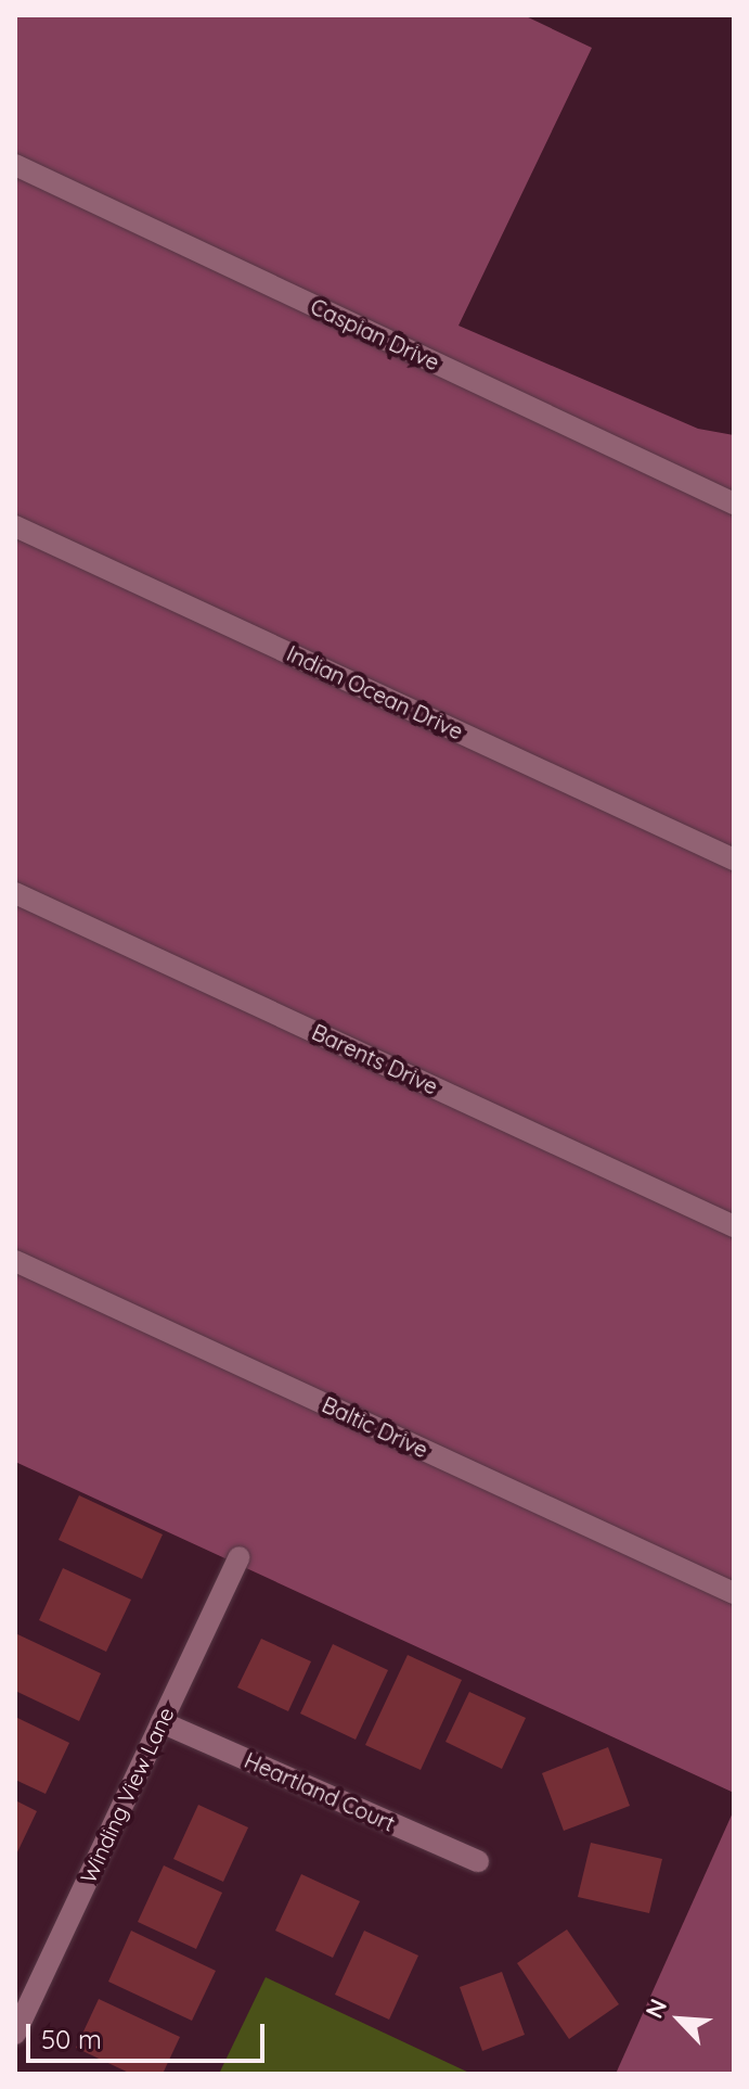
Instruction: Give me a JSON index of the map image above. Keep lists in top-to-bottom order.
{
  "streets": {
    "street": [
      "Caspian Drive",
      "Indian Ocean Drive",
      "Barents Drive",
      "Baltic Drive",
      "Heartland Court",
      "Winding View Lane"
    ]
  },
  "crossings": [
    ["Heartland Court", "Winding View Lane"]
  ],
  "scale_bar": "50 m",
  "north": "top left"
}
